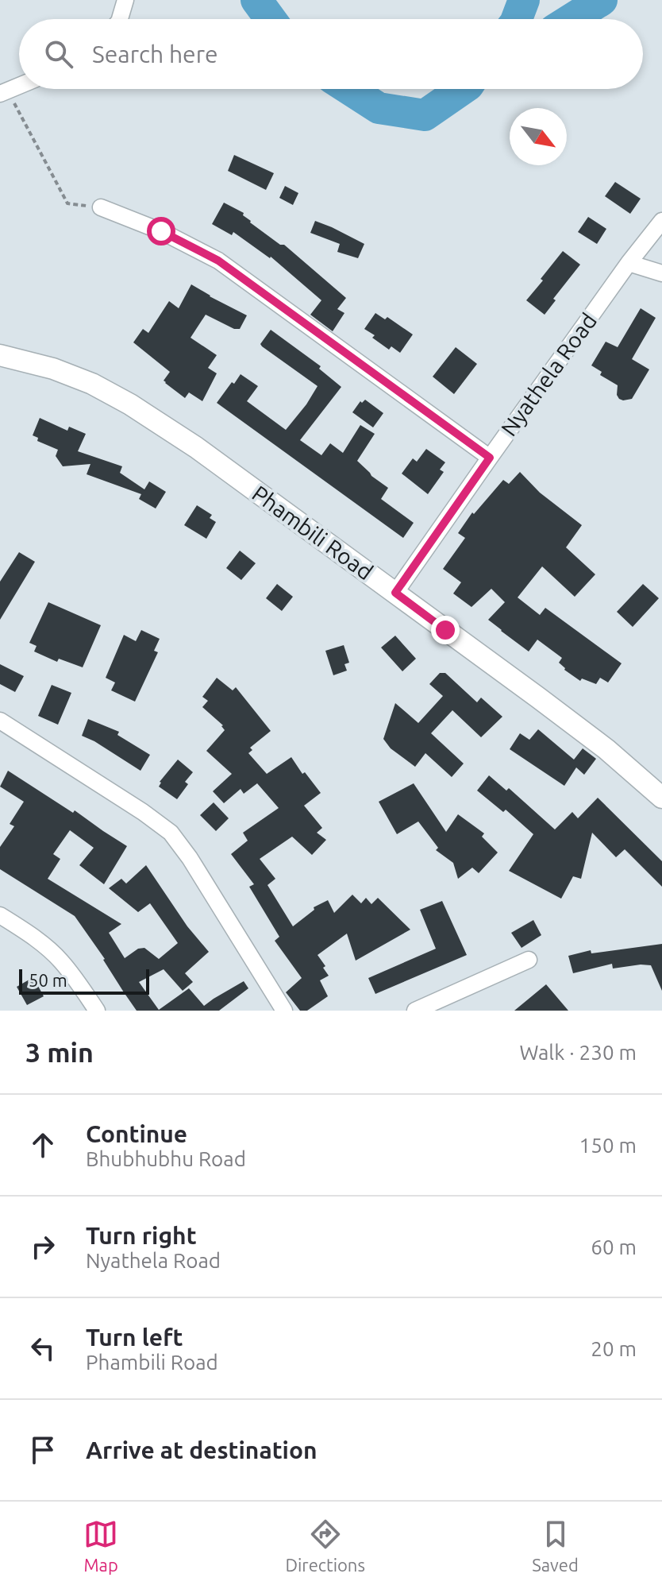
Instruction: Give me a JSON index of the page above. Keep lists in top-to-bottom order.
{
  "streets": {
    "street": ["Nyathela Road", "Phambili Road"]
  },
  "crossings": [
    ["Nyathela Road", "Phambili Road"]
  ],
  "scale_bar": "50 m",
  "north": "bottom right",
  "page": {
    "search": "Search here",
    "scale": "50 m",
    "heading": ["3 min", "Walk · 230 m"],
    "list": [
      ["Continue", "Bhubhubhu Road", "150 m"],
      ["Turn right", "Nyathela Road", "60 m"],
      ["Turn left", "Phambili Road", "20 m"],
      "Arrive at destination"
    ],
    "nav": ["Map", "Directions", "Saved"]
  }
}
